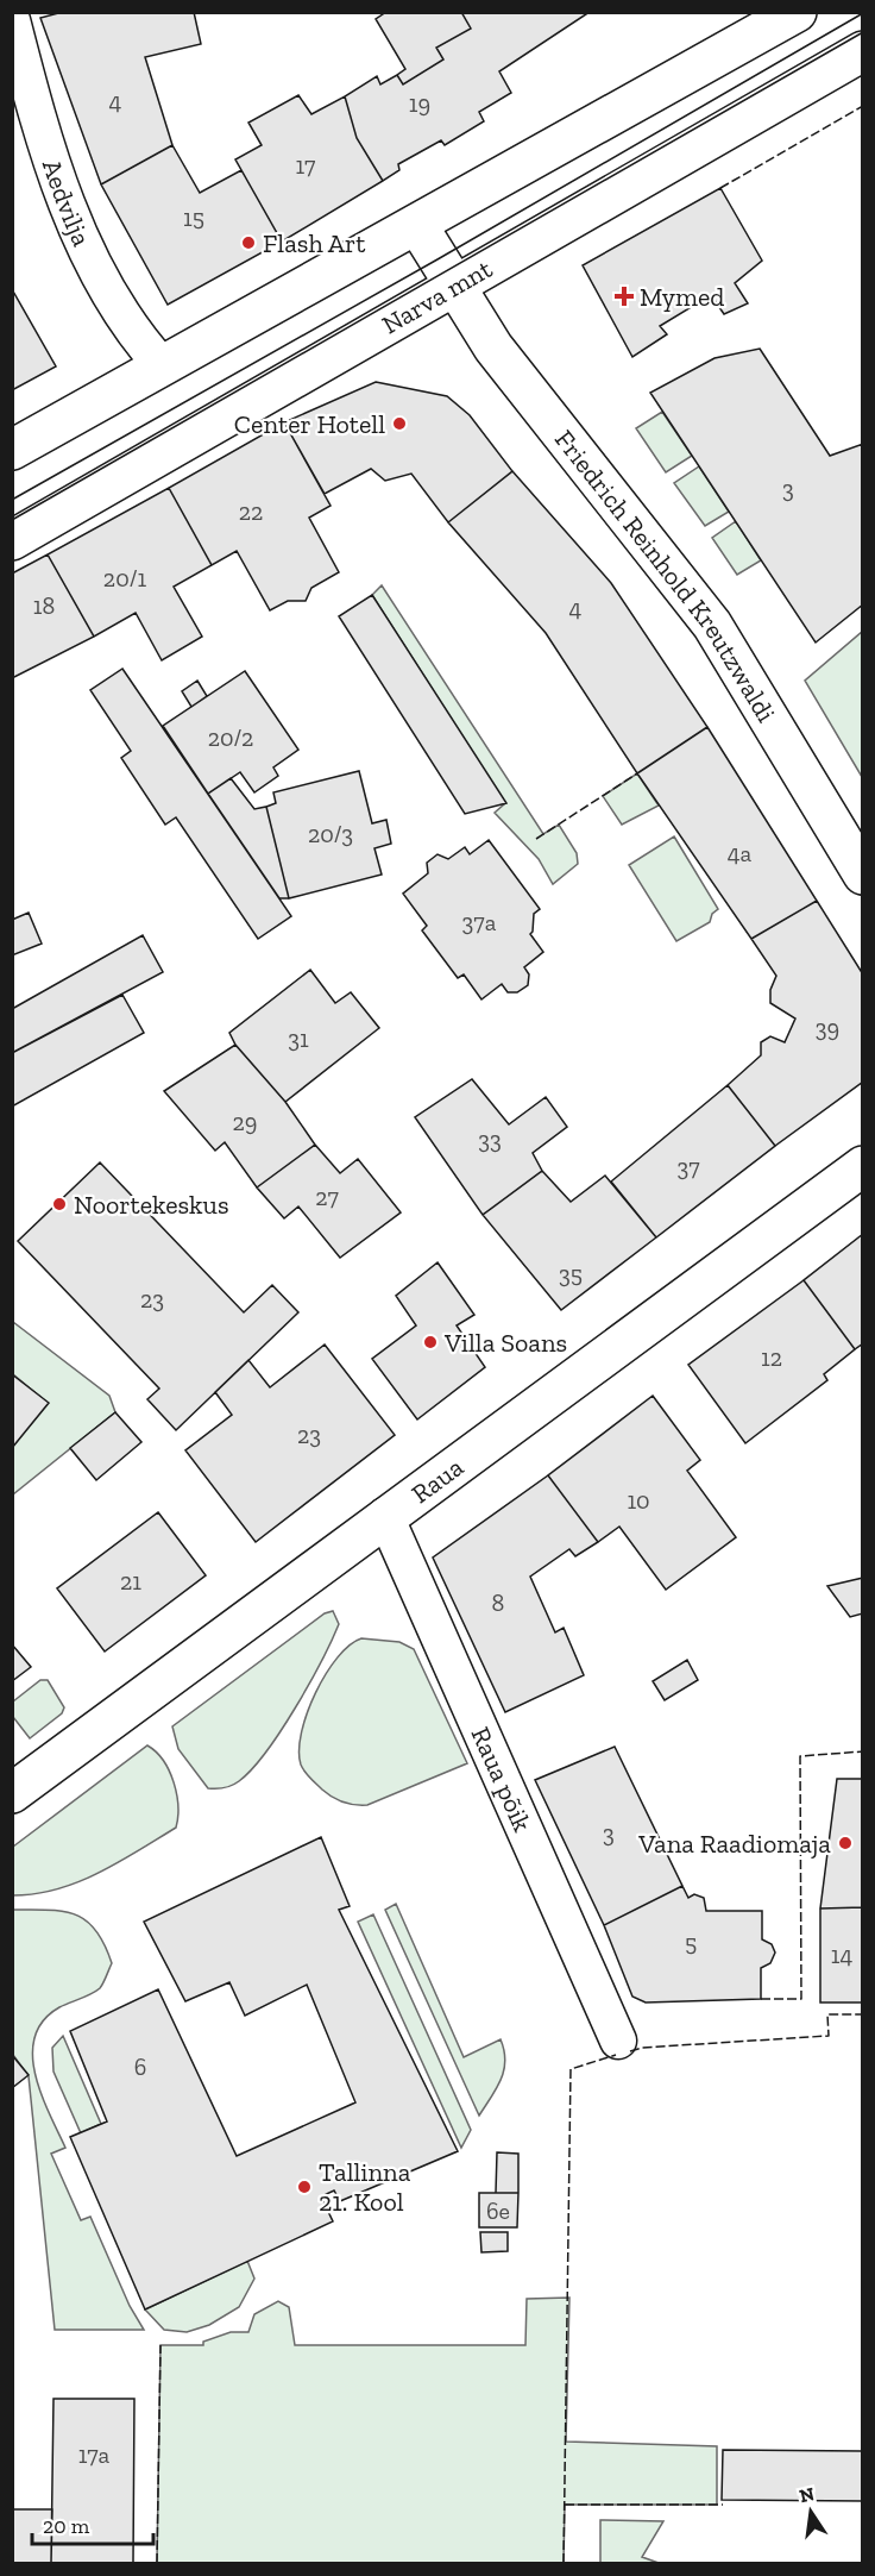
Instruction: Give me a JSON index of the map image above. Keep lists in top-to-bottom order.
{
  "streets": {
    "main road": ["Narva mnt", "Friedrich Reinhold Kreutzwaldi", "Raua"],
    "street": ["Aedvilja", "Raua põik"]
  },
  "crossings": [
    ["Narva mnt", "Friedrich Reinhold Kreutzwaldi"],
    ["Raua", "Raua põik"]
  ],
  "places": {
    "other": [
      "Flash Art",
      "Center Hotell",
      "Noortekeskus",
      "Villa Soans",
      "Vana Raadiomaja",
      "Tallinna 21. Kool"
    ],
    "health": ["Mymed"]
  },
  "house_numbers": [
    "4",
    "19",
    "17",
    "15",
    "3",
    "22",
    "20/1",
    "18",
    "4",
    "20/2",
    "20/3",
    "4a",
    "37a",
    "39",
    "31",
    "29",
    "33",
    "37",
    "27",
    "35",
    "23",
    "12",
    "23",
    "10",
    "21",
    "8",
    "3",
    "5",
    "14",
    "6",
    "6e",
    "17a"
  ],
  "scale_bar": "20 m",
  "north": "top"
}
